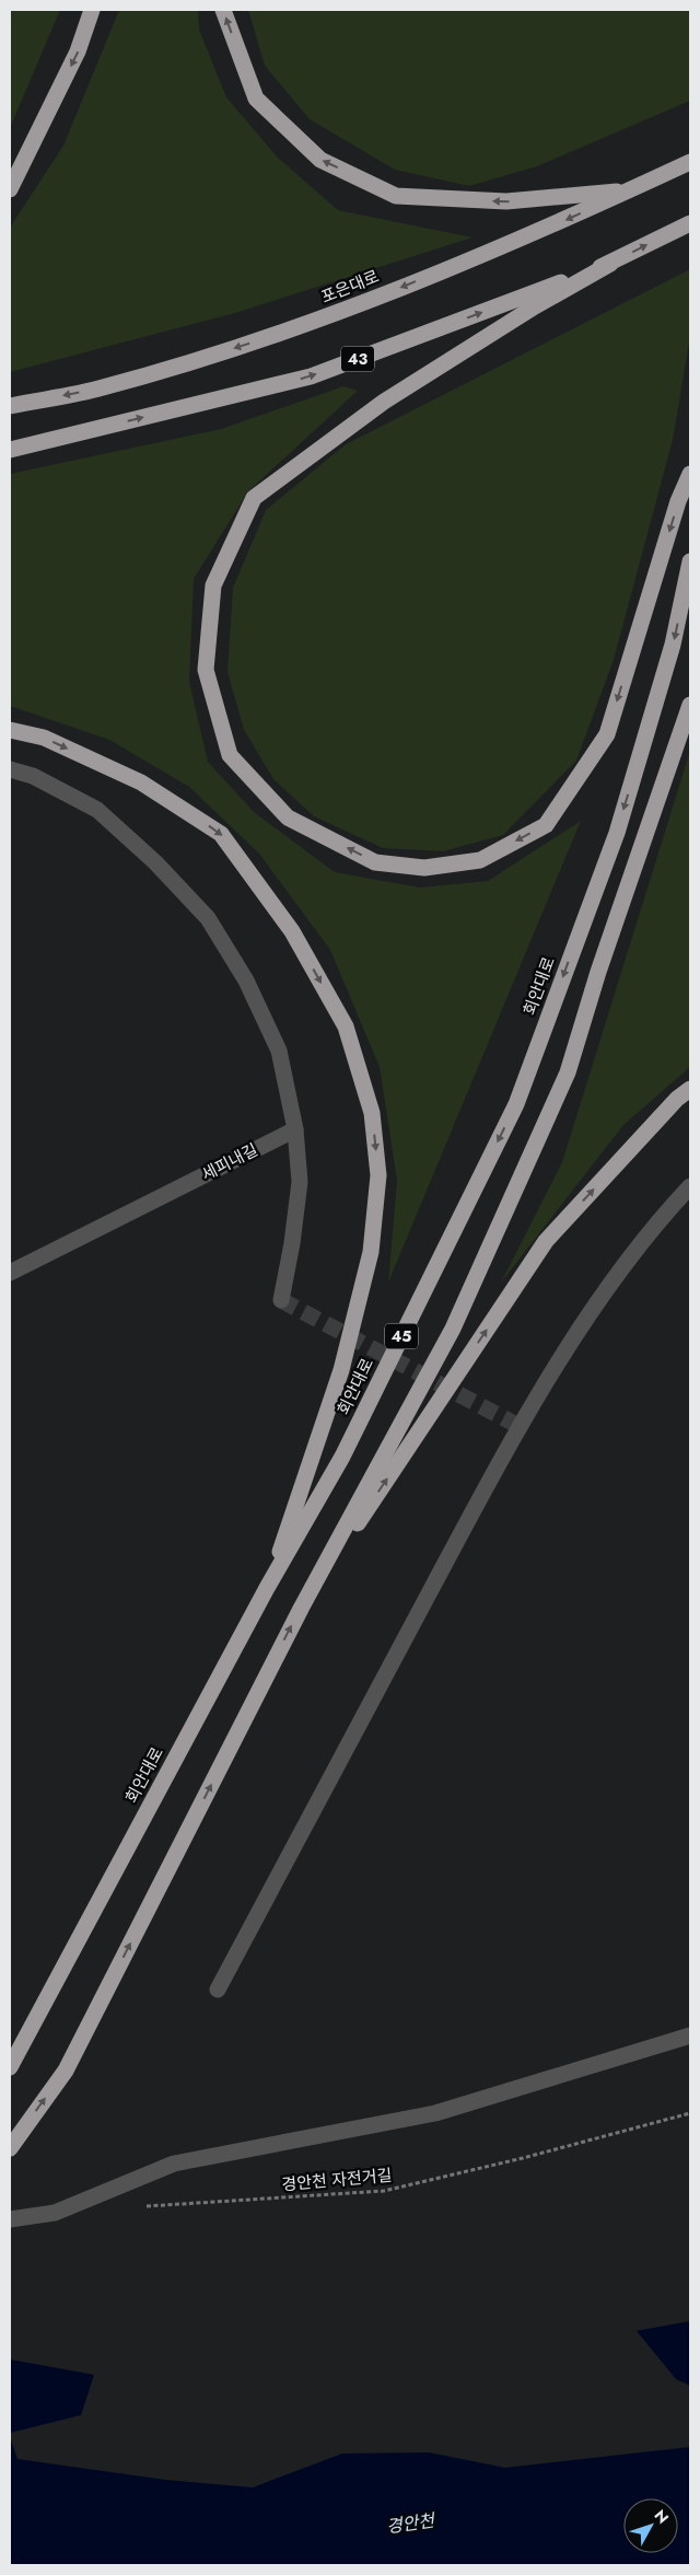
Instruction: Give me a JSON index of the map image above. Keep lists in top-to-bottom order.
{
  "streets": {
    "highway": [
      "포은대로",
      "43",
      "회안대로",
      "45"
    ],
    "street": ["세피내길"],
    "path": ["경안천 자전거길"]
  },
  "water": ["경안천"],
  "north": "top right"
}
